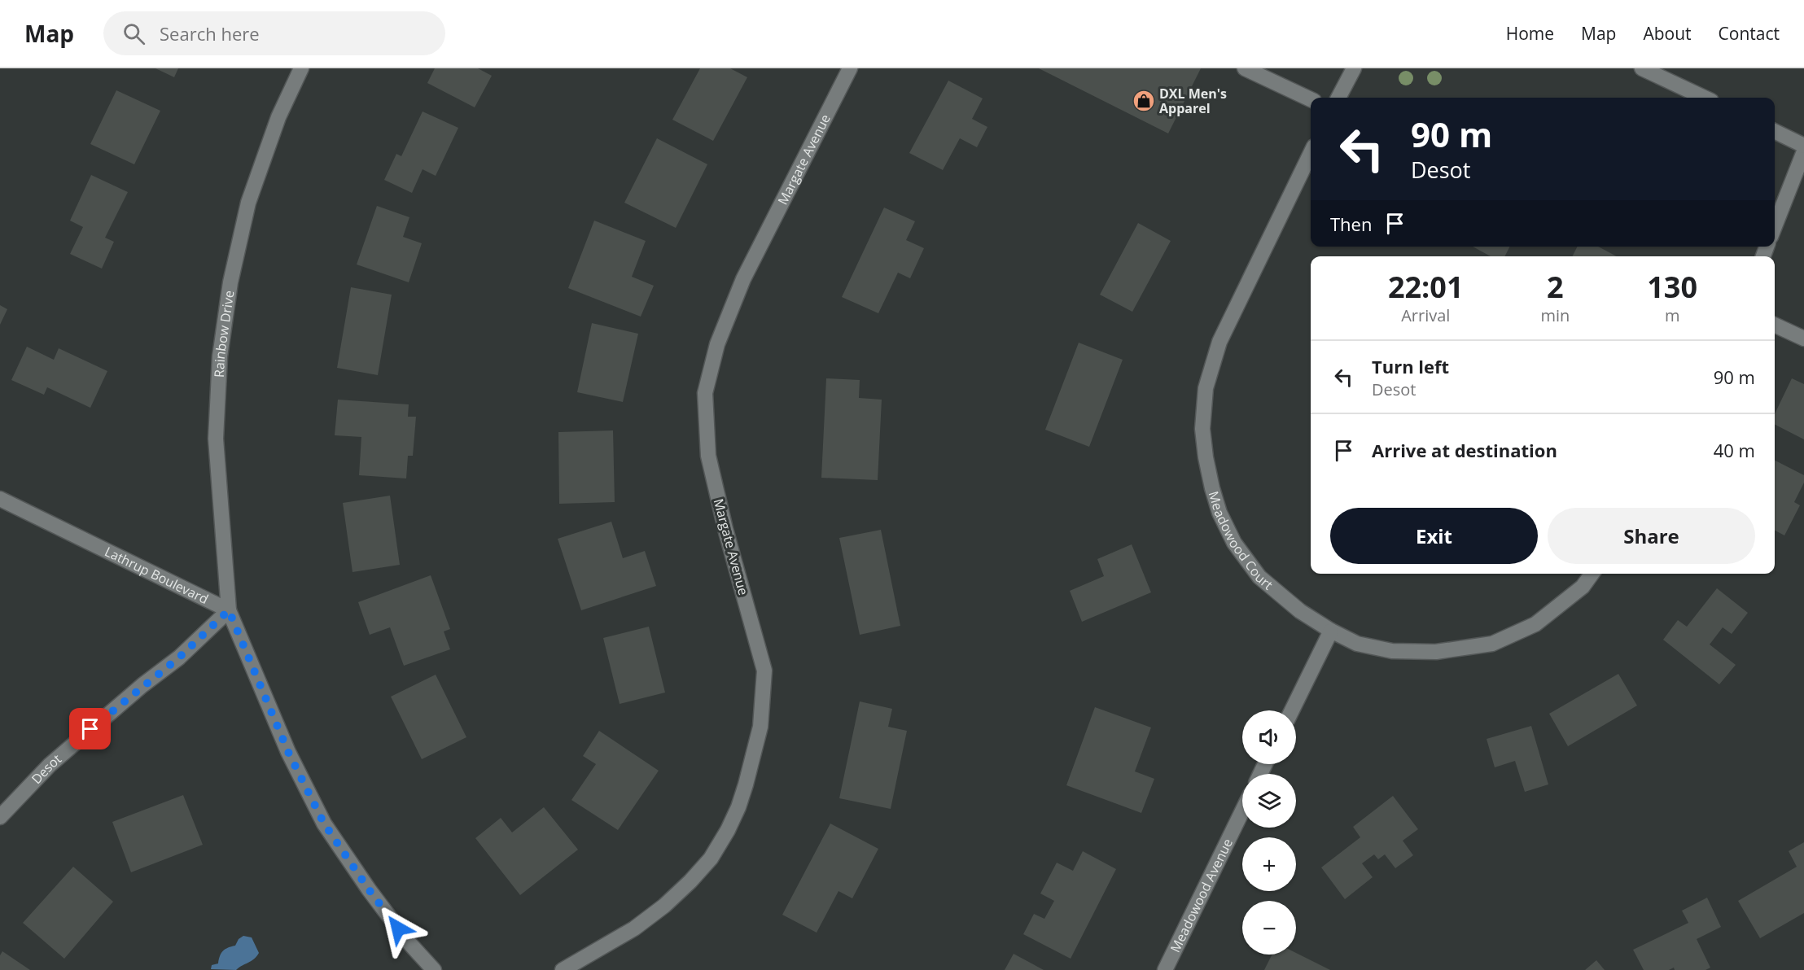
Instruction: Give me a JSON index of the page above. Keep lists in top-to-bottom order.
{
  "streets": {
    "street": [
      "Margate Avenue",
      "Rainbow Drive",
      "Meadowood Court",
      "Lathrup Boulevard",
      "Desot",
      "Meadowood Avenue"
    ]
  },
  "crossings": [
    ["Rainbow Drive", "Lathrup Boulevard"],
    ["Rainbow Drive", "Desot"],
    ["Lathrup Boulevard", "Desot"]
  ],
  "places": {
    "shop": ["DXL Men's Apparel"]
  },
  "page": {
    "header": "Map",
    "search": "Search here",
    "nav": [
      "Home",
      "Map",
      "About",
      "Contact"
    ],
    "turn": ["90 m", "Desot"],
    "then": "Then",
    "eta": [
      "22:01",
      "Arrival",
      "2",
      "min",
      "130",
      "m"
    ],
    "list": [
      {
        "name": "Turn left",
        "note": "Desot",
        "value": "90 m"
      },
      {
        "name": "Arrive at destination",
        "value": "40 m"
      }
    ],
    "buttons": ["Exit", "Share"],
    "map_buttons": ["+", "−"]
  }
}
